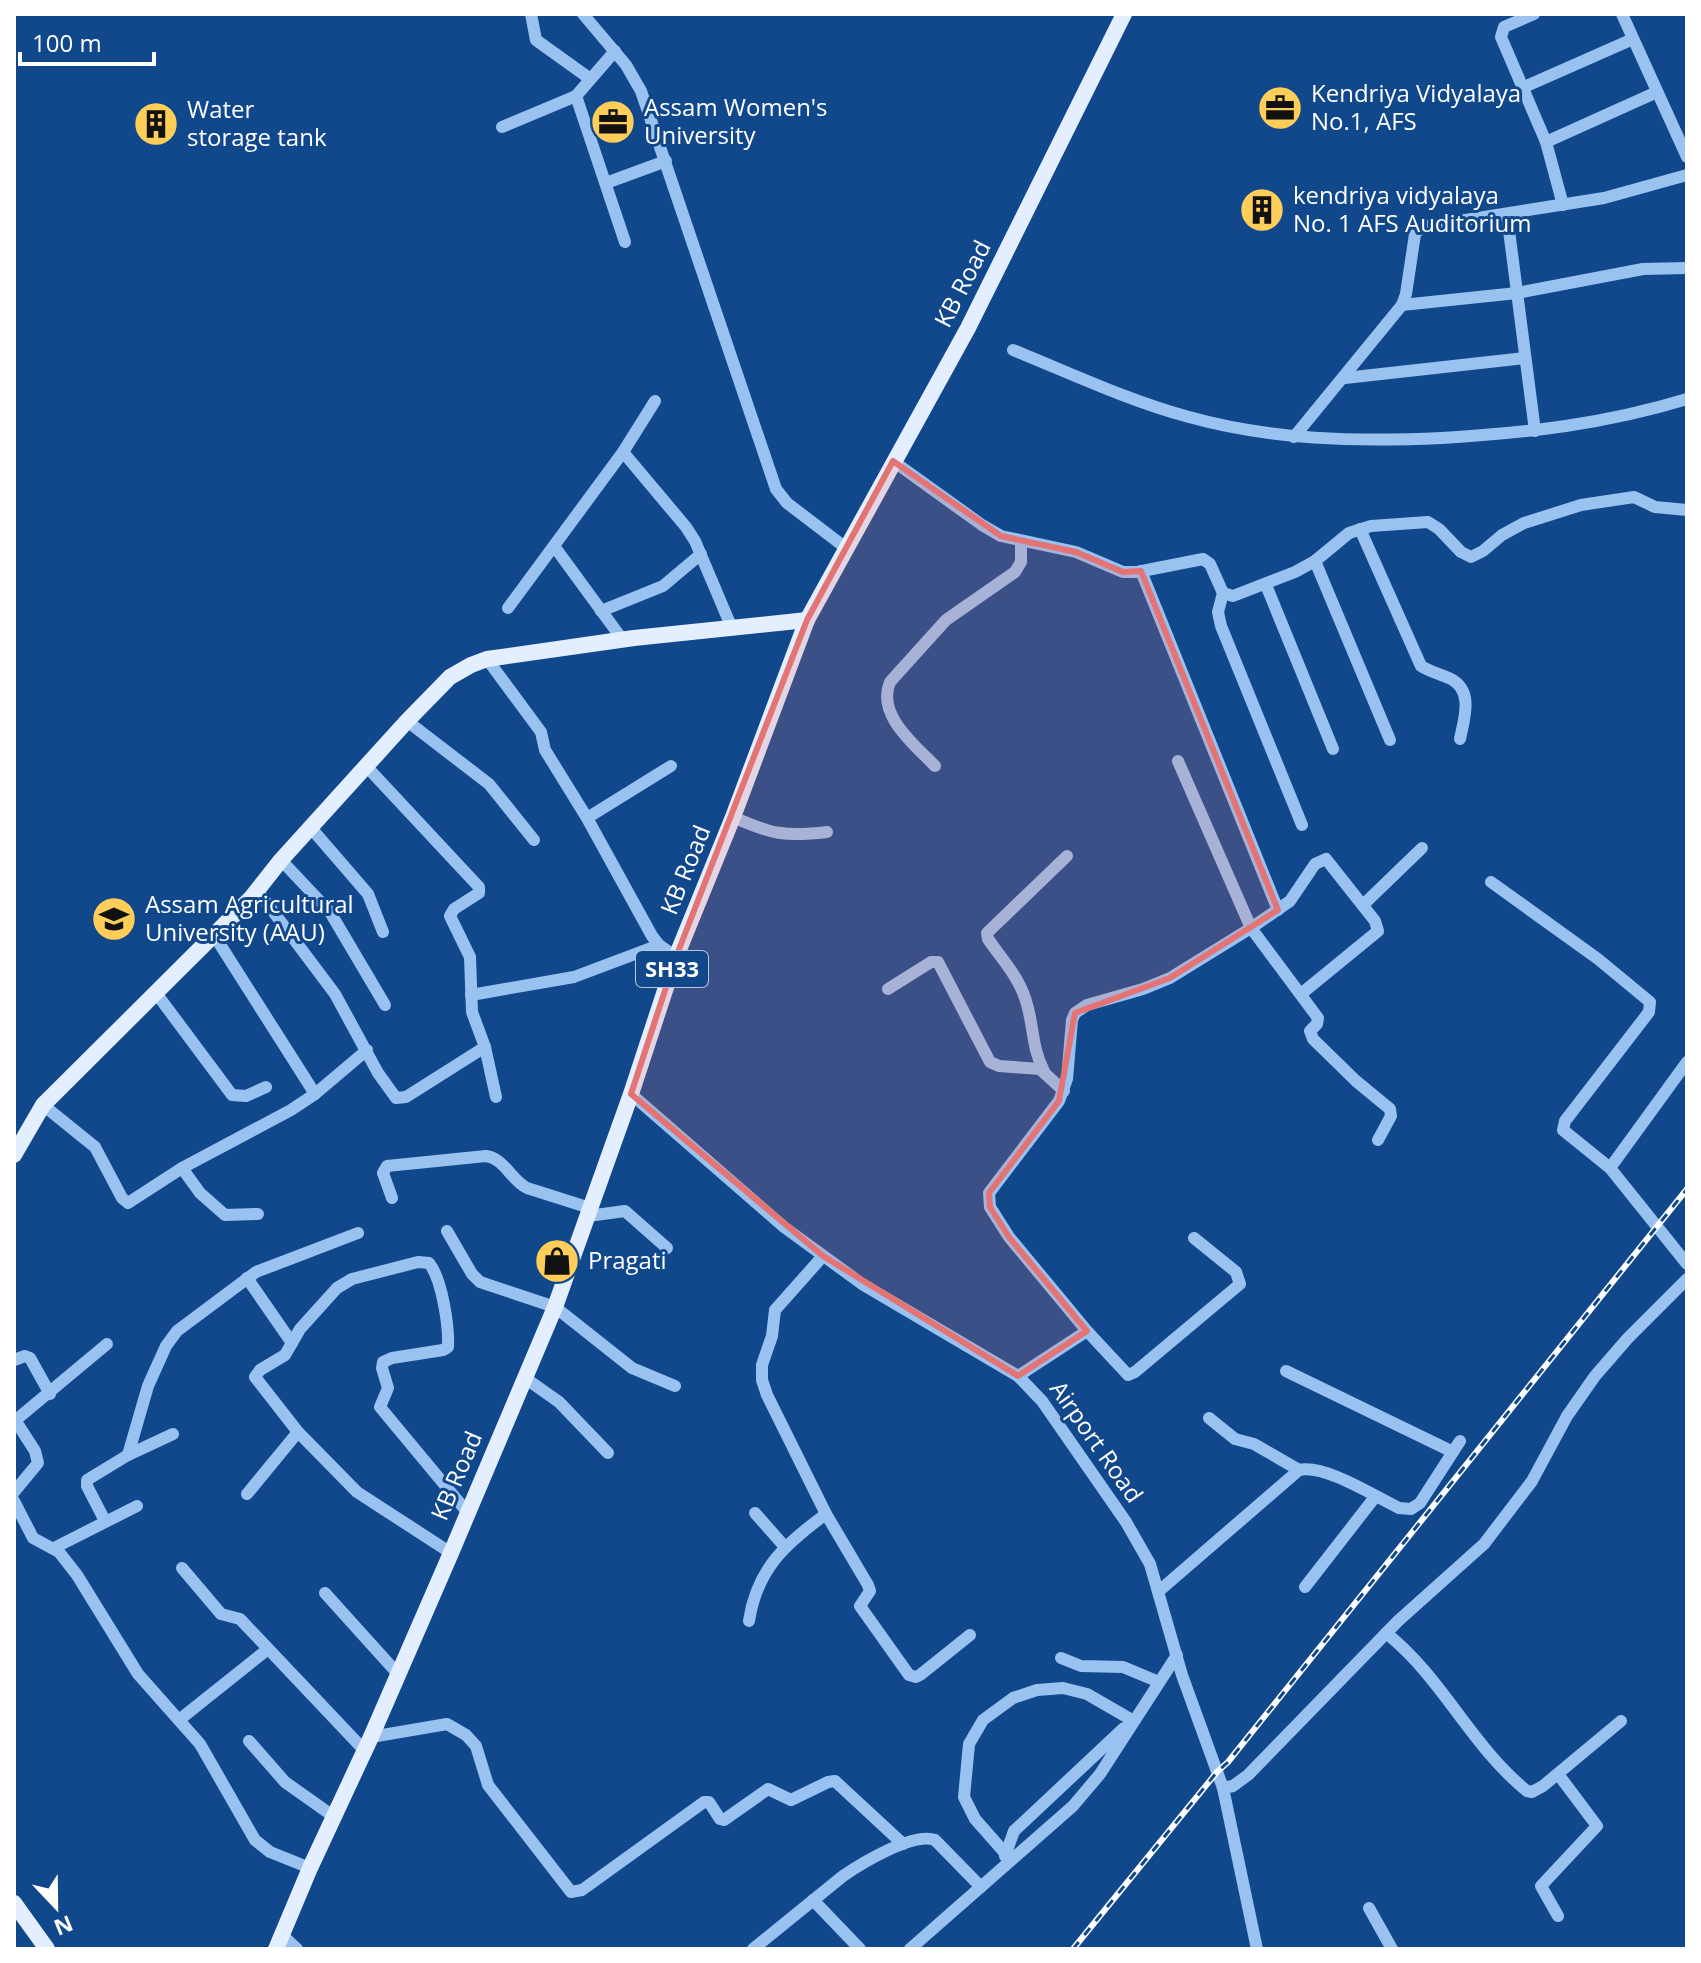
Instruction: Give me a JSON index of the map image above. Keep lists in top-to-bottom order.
{
  "streets": {
    "main road": ["KB Road", "SH33"],
    "street": ["Airport Road"]
  },
  "crossings": [
    ["KB Road", "Airport Road"]
  ],
  "places": {
    "office": ["Kendriya Vidyalaya No.1, AFS", "Assam Women's University"],
    "building": ["Water storage tank", "kendriya vidyalaya No. 1 AFS Auditorium"],
    "school or university": ["Assam Agricultural University (AAU)"],
    "shop": ["Pragati"]
  },
  "scale_bar": "100 m",
  "north": "bottom"
}
